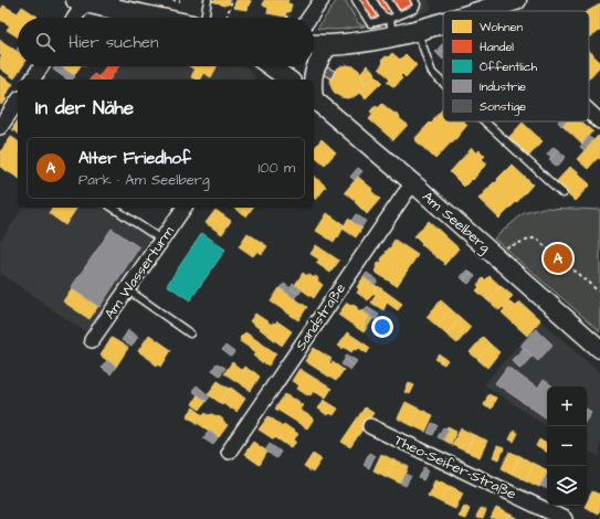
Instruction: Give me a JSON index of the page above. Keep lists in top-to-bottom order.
{
  "streets": {
    "street": [
      "Am Seelberg",
      "Am Wasserturm",
      "Sandstraße",
      "Theo-Seifer-Straße"
    ]
  },
  "crossings": [
    ["Am Seelberg", "Sandstraße"]
  ],
  "legend": [
    "Wohnen",
    "Handel",
    "Öffentlich",
    "Industrie",
    "Sonstige"
  ],
  "page": {
    "search": "Hier suchen",
    "heading": "In der Nähe",
    "list": [
      {
        "mark": "A",
        "name": "Alter Friedhof",
        "note": "Park · Am Seelberg",
        "value": "100 m"
      }
    ],
    "pins": "A",
    "map_buttons": ["+", "−"]
  }
}
